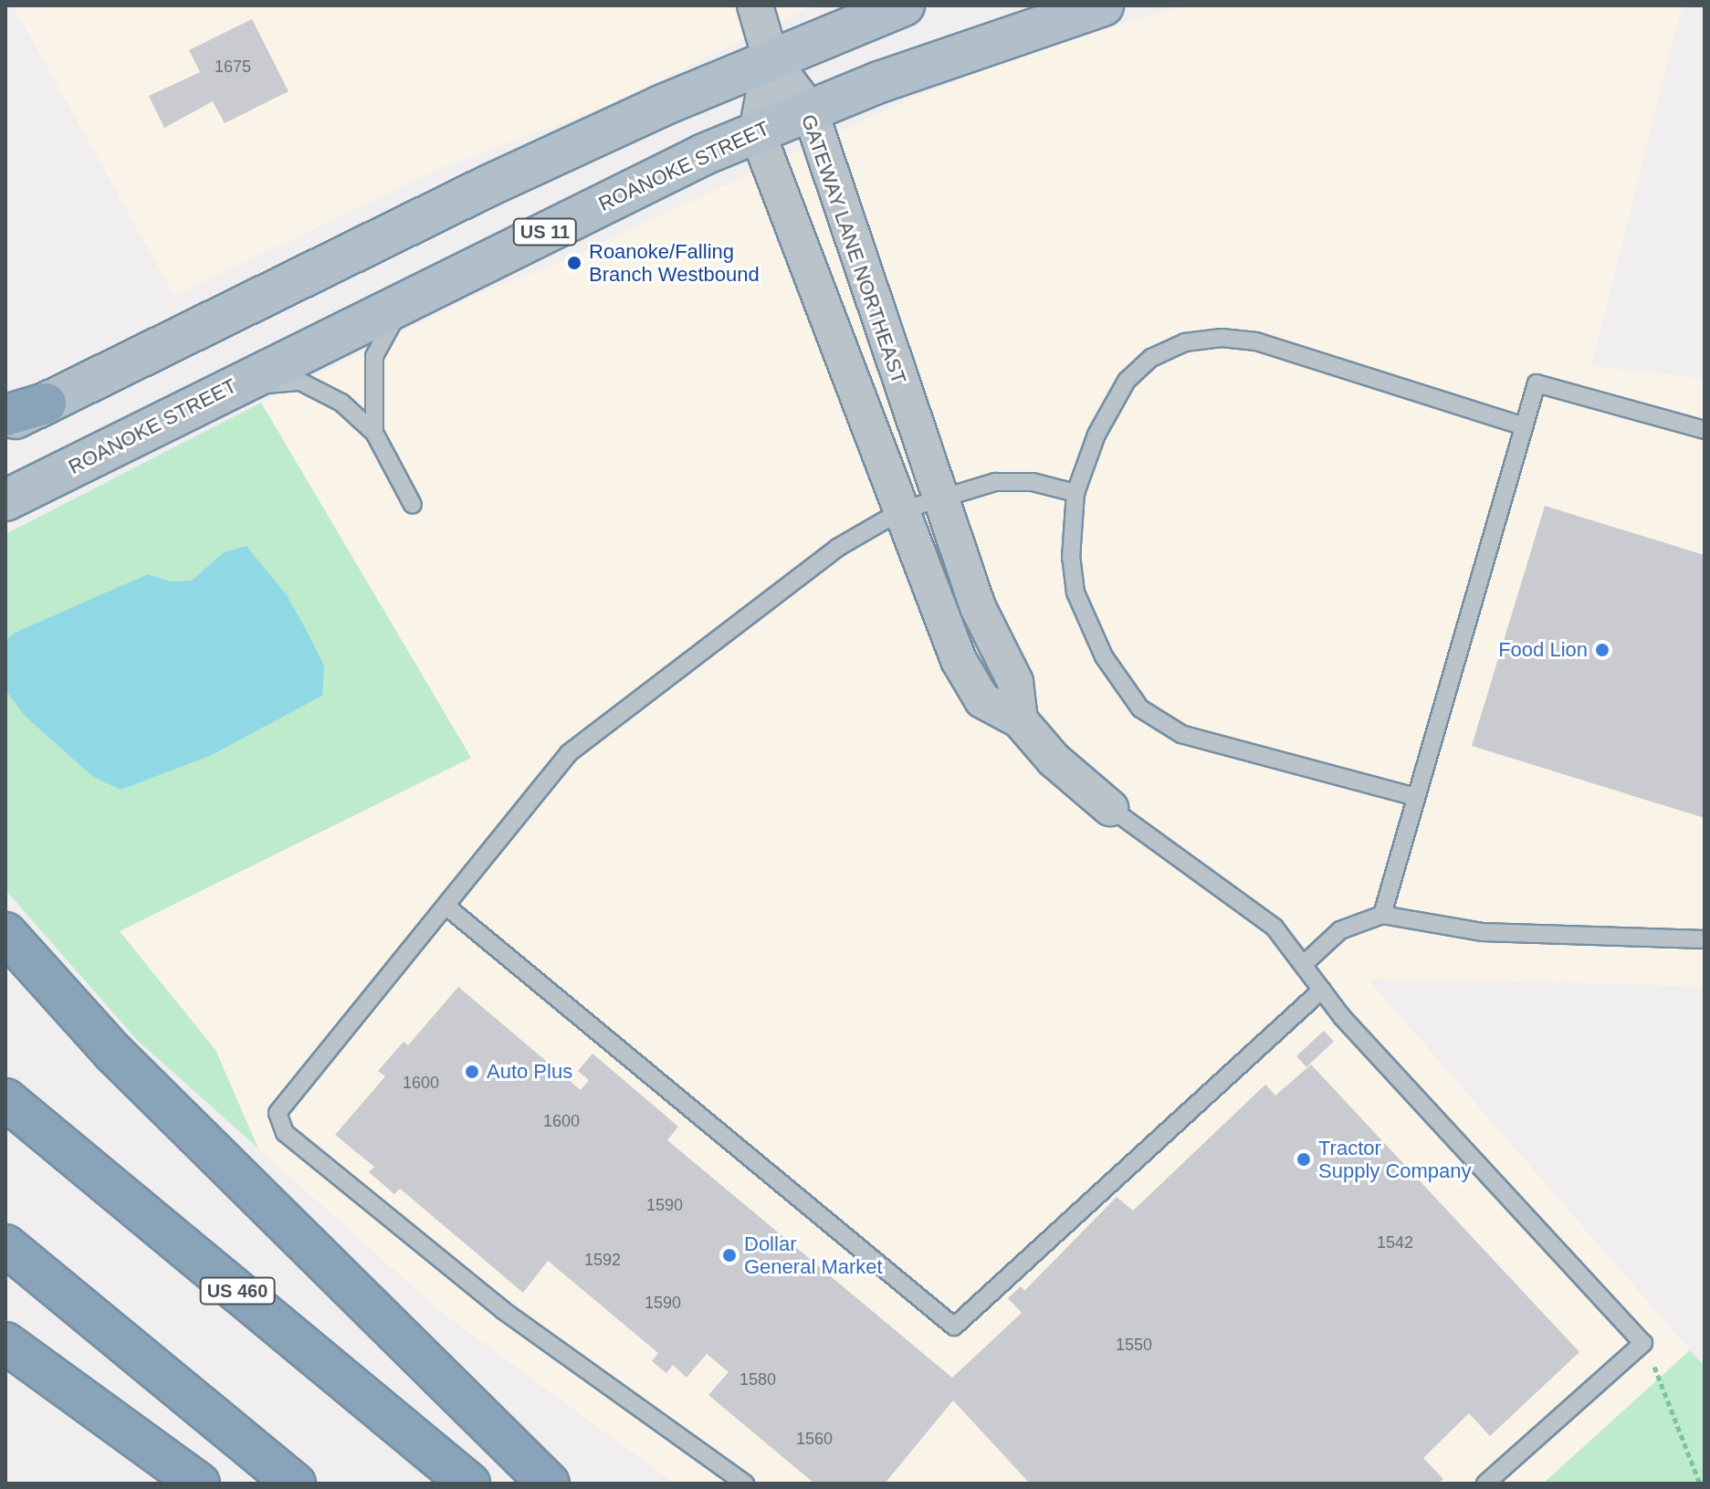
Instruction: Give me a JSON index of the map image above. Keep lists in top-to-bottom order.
{
  "streets": {
    "highway": ["US 460"],
    "main road": ["ROANOKE STREET", "US 11"],
    "street": ["GATEWAY LANE NORTHEAST"]
  },
  "crossings": [
    ["ROANOKE STREET", "GATEWAY LANE NORTHEAST"]
  ],
  "places": [
    "Roanoke/Falling Branch Westbound",
    "Food Lion",
    "Auto Plus",
    "Tractor Supply Company",
    "Dollar General Market"
  ],
  "house_numbers": [
    "1675",
    "1600",
    "1600",
    "1590",
    "1542",
    "1592",
    "1590",
    "1550",
    "1580",
    "1560"
  ]
}
